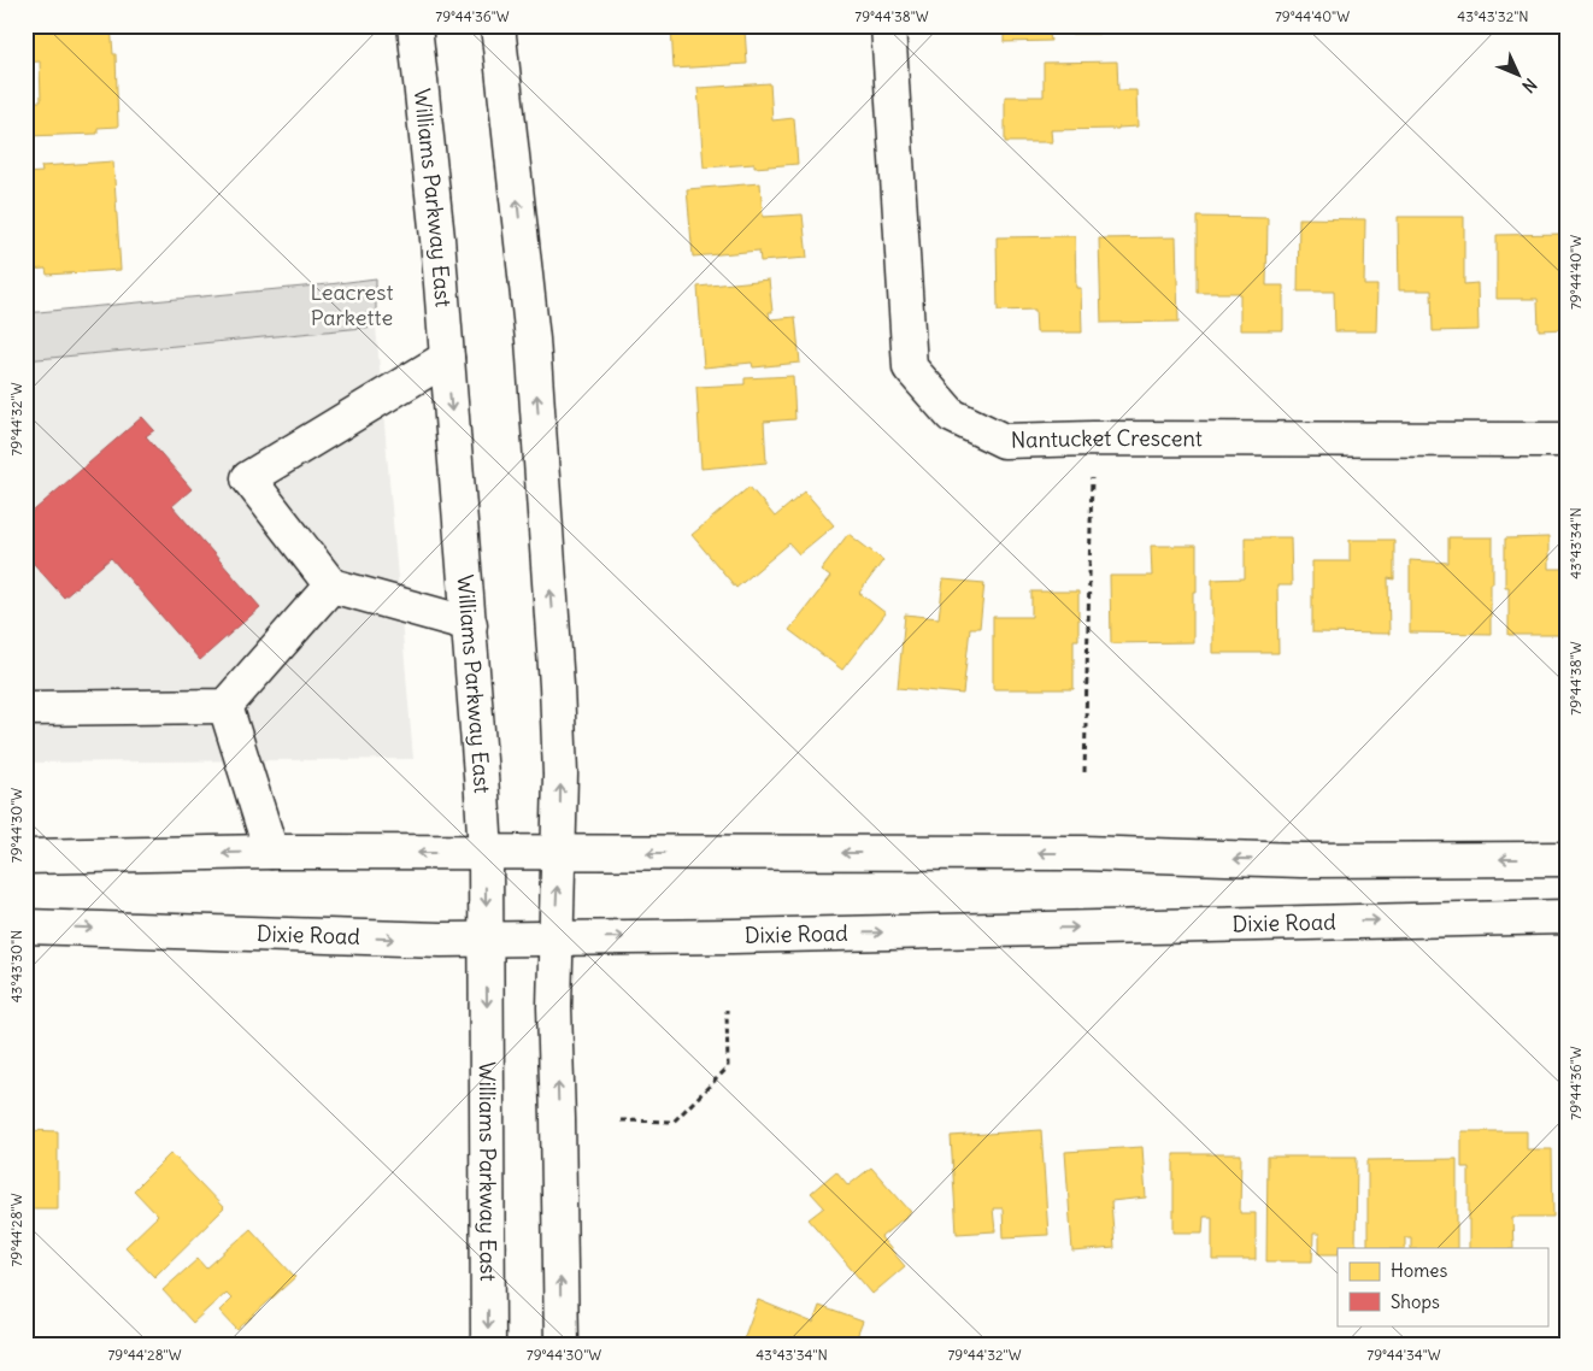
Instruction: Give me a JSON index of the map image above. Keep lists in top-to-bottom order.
{
  "streets": {
    "main road": ["Williams Parkway East", "Nantucket Crescent", "Dixie Road"]
  },
  "crossings": [
    ["Williams Parkway East", "Dixie Road"]
  ],
  "parks": ["Leacrest Parkette"],
  "legend": ["Homes", "Shops"],
  "north": "bottom right",
  "coordinates": [
    "79°44'36\"W",
    "79°44'38\"W",
    "79°44'40\"W",
    "43°43'32\"N",
    "79°44'32\"W",
    "43°43'34\"N",
    "79°44'30\"W",
    "43°43'30\"N",
    "79°44'28\"W",
    "79°44'34\"W"
  ]
}
